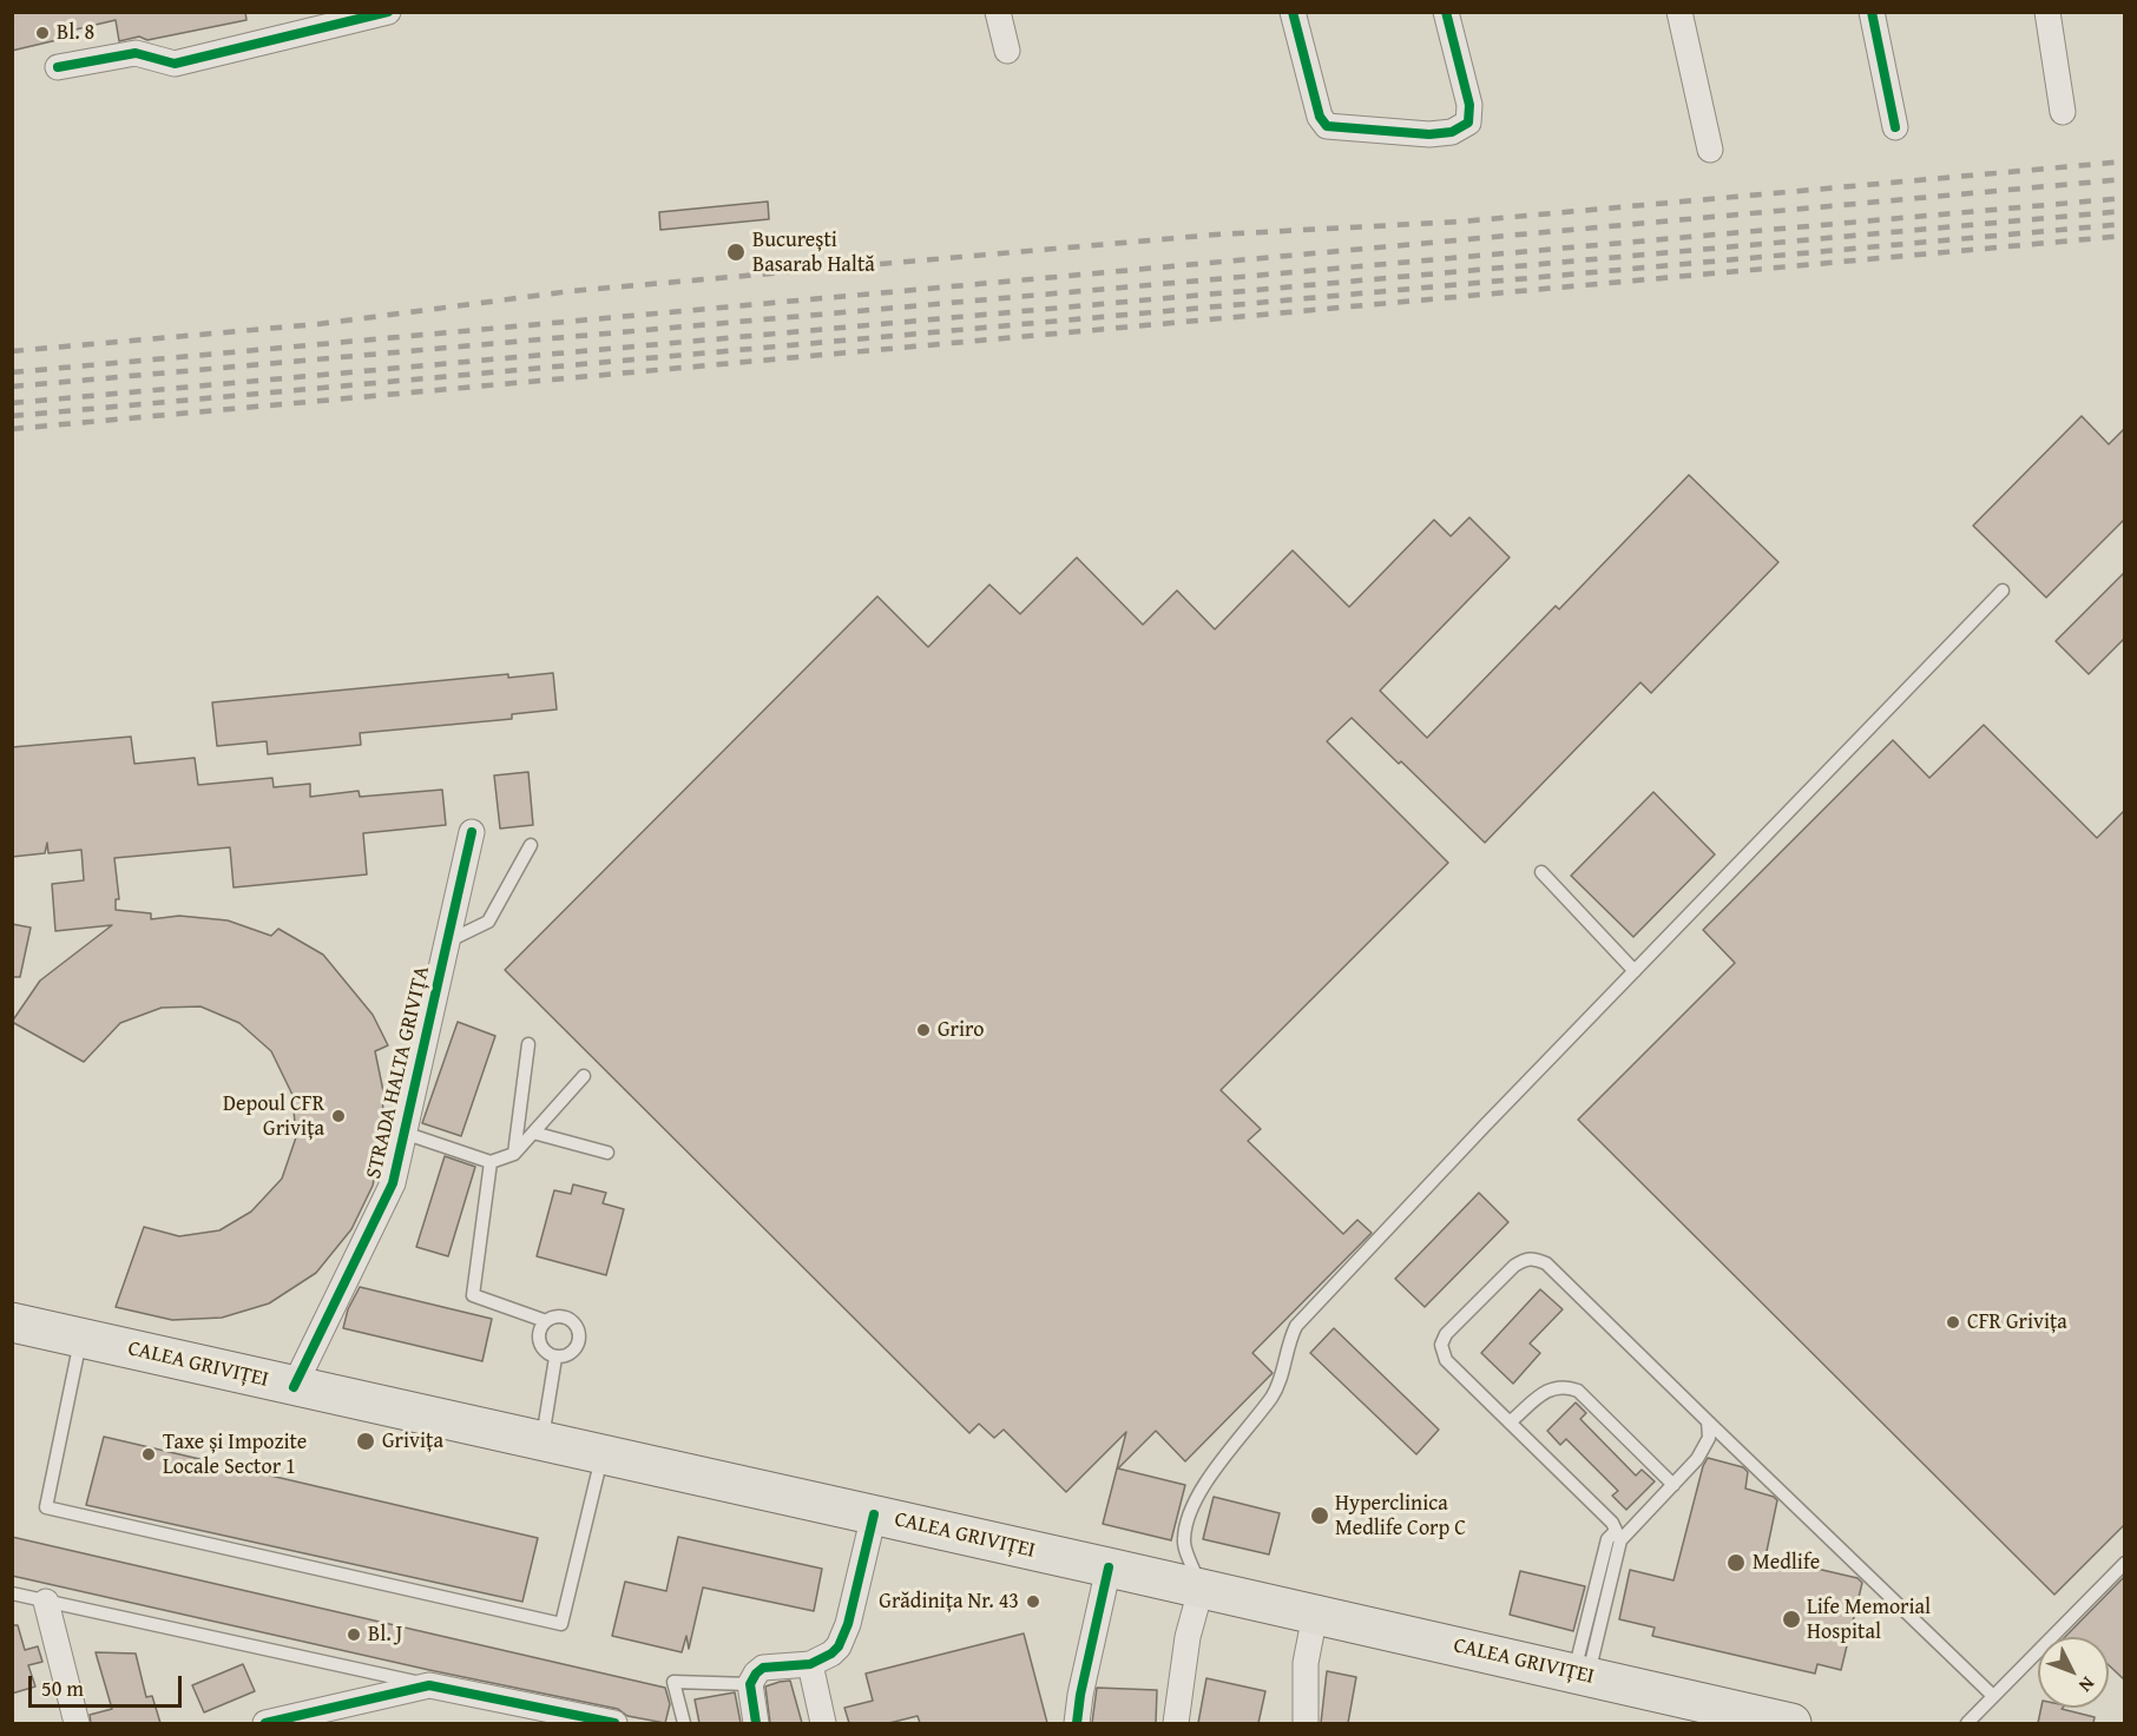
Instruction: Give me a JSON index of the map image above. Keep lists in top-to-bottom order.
{
  "streets": {
    "main road": ["CALEA GRIVIȚEI"],
    "street": ["STRADA HALTA GRIVIȚA"]
  },
  "crossings": [
    ["STRADA HALTA GRIVIȚA", "CALEA GRIVIȚEI"]
  ],
  "places": [
    "Bl. 8",
    "București Basarab Haltă",
    "Griro",
    "Depoul CFR Grivița",
    "CFR Grivița",
    "Grivița",
    "Taxe și Impozite Locale Sector 1",
    "Hyperclinica Medlife Corp C",
    "Medlife",
    "Grădinița Nr. 43",
    "Life Memorial Hospital",
    "Bl. J"
  ],
  "scale_bar": "50 m",
  "north": "bottom right"
}
